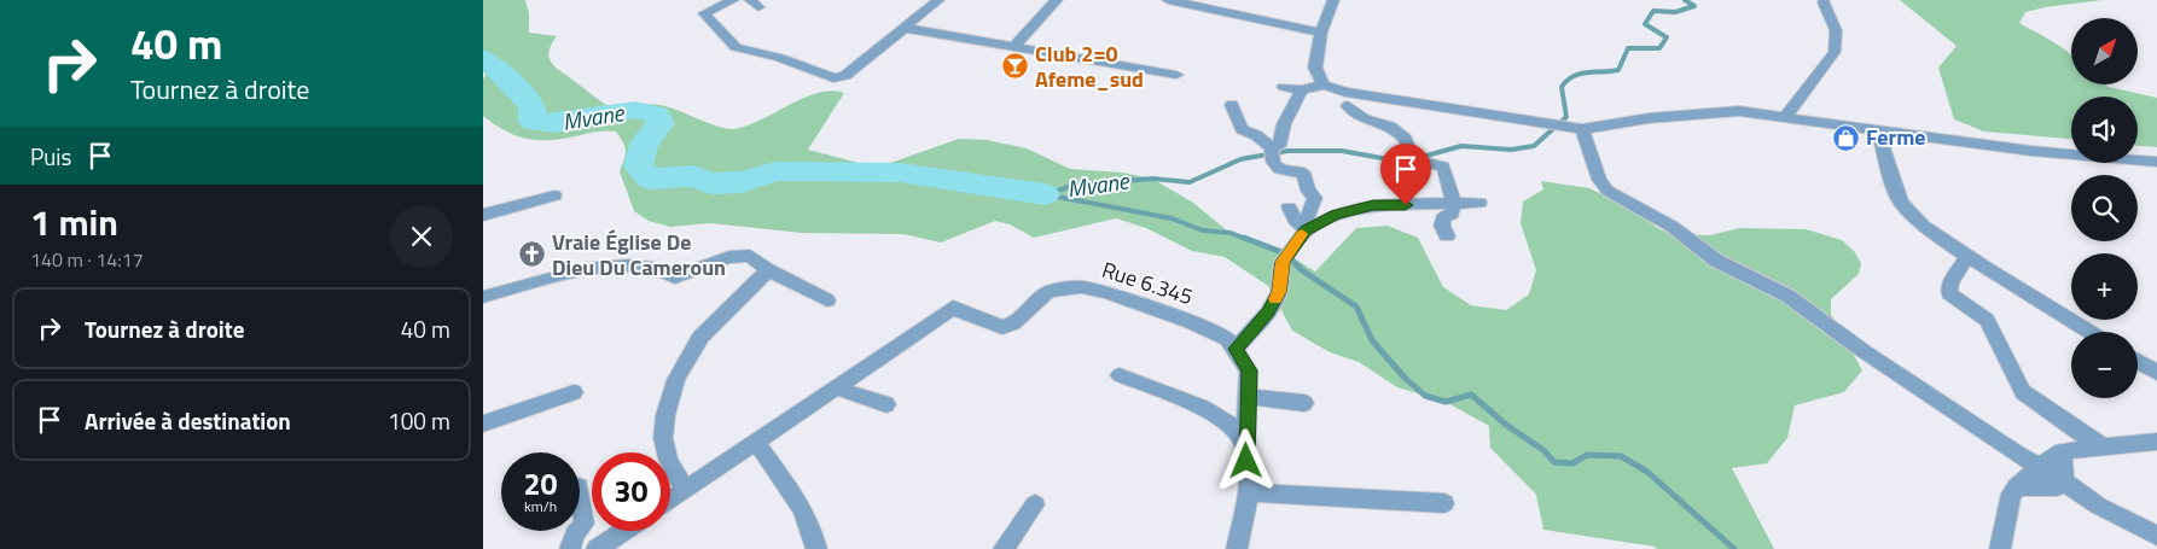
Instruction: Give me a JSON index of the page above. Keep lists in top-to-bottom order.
{
  "streets": {
    "street": ["Rue 6.345"]
  },
  "water": ["Mvane"],
  "places": {
    "bar": ["Club 2=0 Afeme_sud"],
    "shop": ["Ferme"],
    "church": ["Vraie Église De Dieu Du Cameroun"]
  },
  "north": "top right",
  "page": {
    "turn": ["40 m", "Tournez à droite"],
    "map_buttons": ["+", "−"],
    "then": "Puis",
    "heading": ["1 min", "140 m · 14:17"],
    "list": [
      {
        "name": "Tournez à droite",
        "value": "40 m"
      },
      {
        "name": "Arrivée à destination",
        "value": "100 m"
      }
    ],
    "speed": "20 km/h",
    "limit": "30"
  }
}
